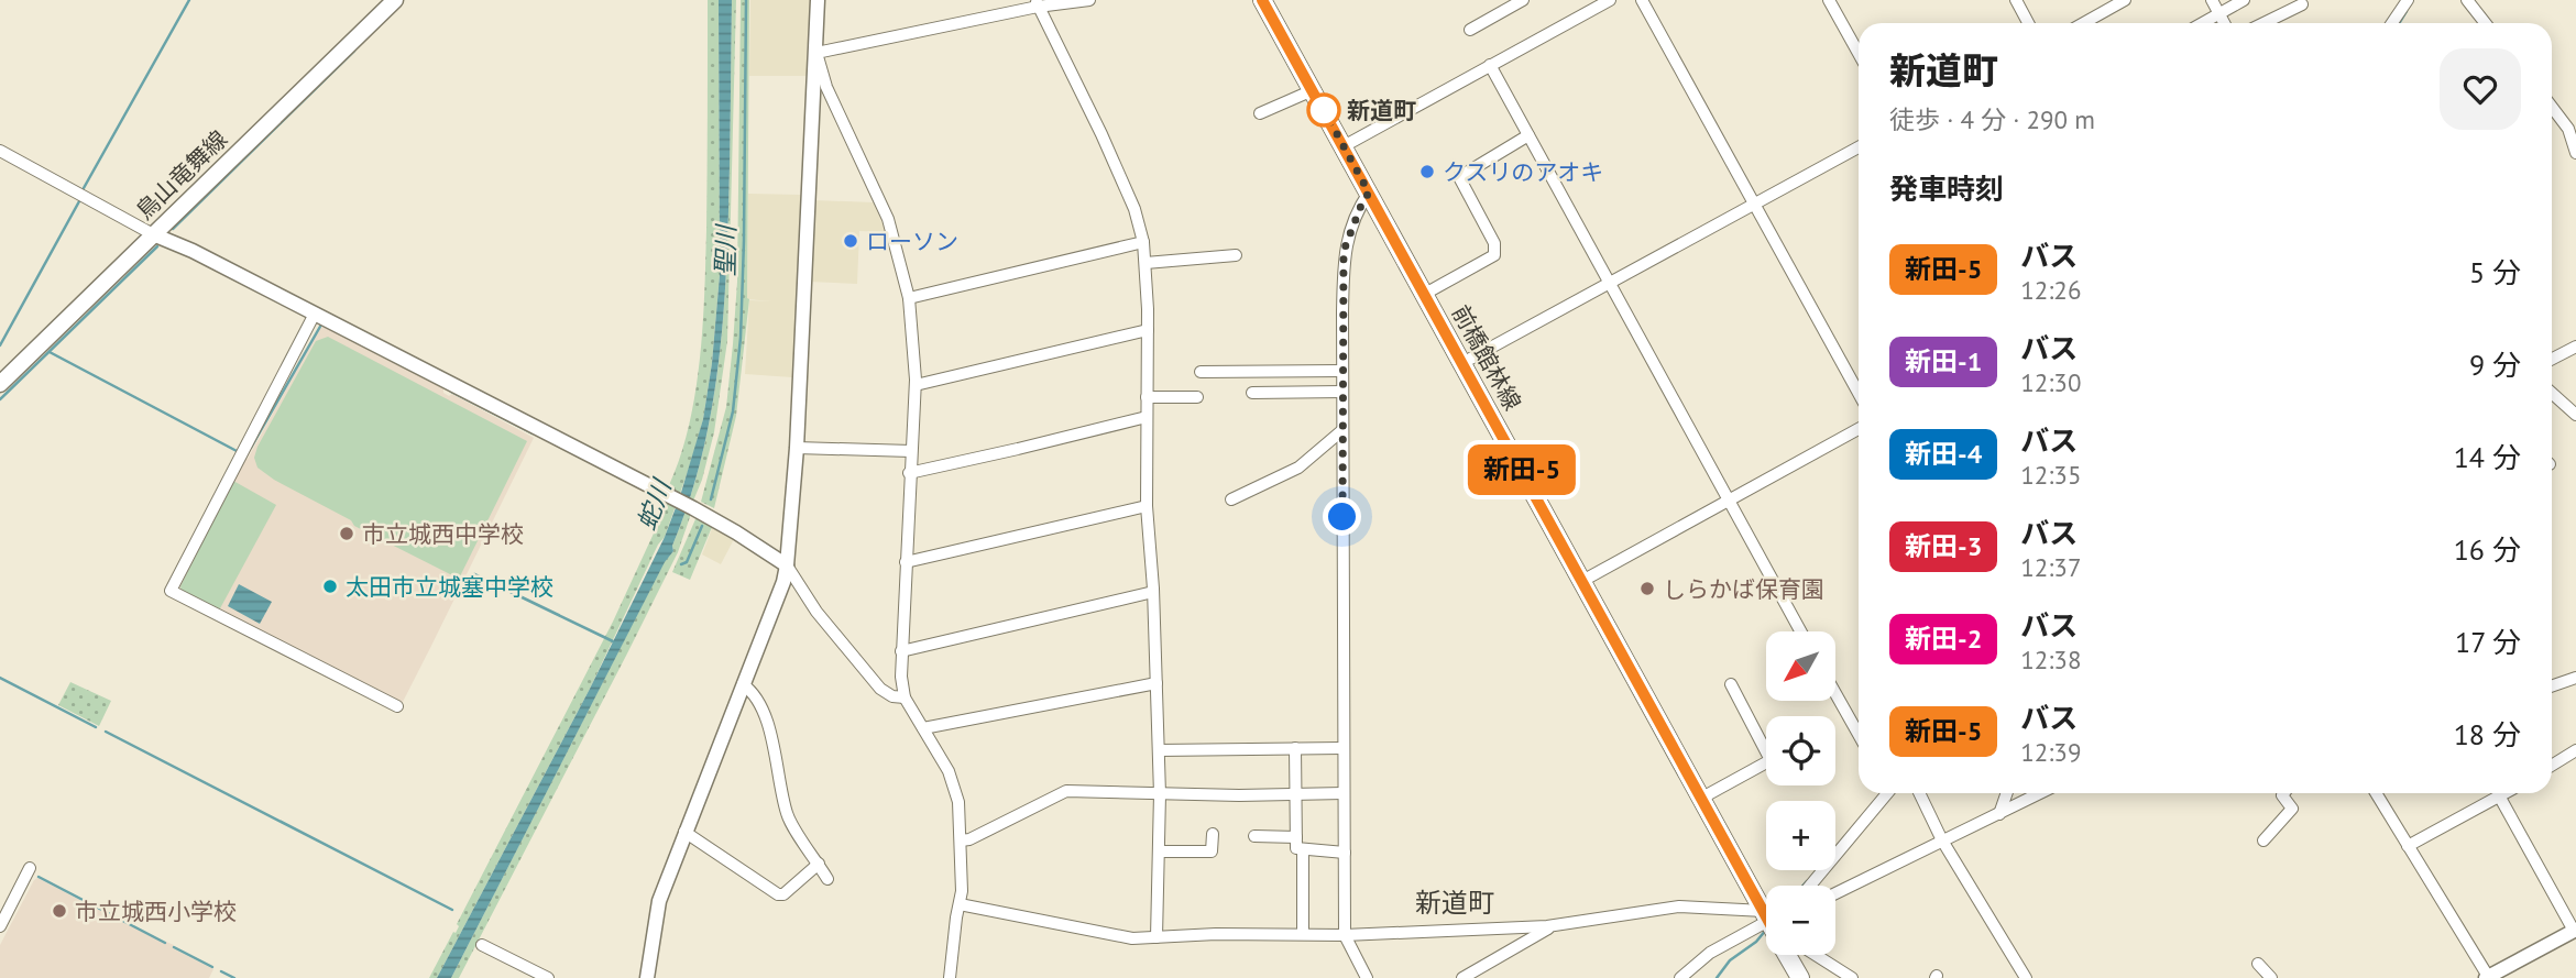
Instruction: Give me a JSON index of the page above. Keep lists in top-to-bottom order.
{
  "streets": {
    "main road": ["鳥山竜舞線", "前橋館林線"]
  },
  "districts": ["新道町"],
  "water": ["聖川", "蛇川"],
  "places": [
    "新道町",
    "クスリのアオキ",
    "ローソン",
    "市立城西中学校",
    "太田市立城塞中学校",
    "しらかば保育園",
    "市立城西小学校"
  ],
  "lines": ["bus line 新田-5"],
  "north": "bottom left",
  "page": {
    "on_map": "新田-5",
    "heading": [
      ["新道町", "徒歩 · 4 分 · 290 m"],
      "発車時刻"
    ],
    "list": [
      {
        "mark": "新田-5",
        "name": "バス",
        "note": "12:26",
        "value": "5 分"
      },
      {
        "mark": "新田-1",
        "name": "バス",
        "note": "12:30",
        "value": "9 分"
      },
      {
        "mark": "新田-4",
        "name": "バス",
        "note": "12:35",
        "value": "14 分"
      },
      {
        "mark": "新田-3",
        "name": "バス",
        "note": "12:37",
        "value": "16 分"
      },
      {
        "mark": "新田-2",
        "name": "バス",
        "note": "12:38",
        "value": "17 分"
      },
      {
        "mark": "新田-5",
        "name": "バス",
        "note": "12:39",
        "value": "18 分"
      }
    ],
    "map_buttons": ["+", "−"]
  }
}
